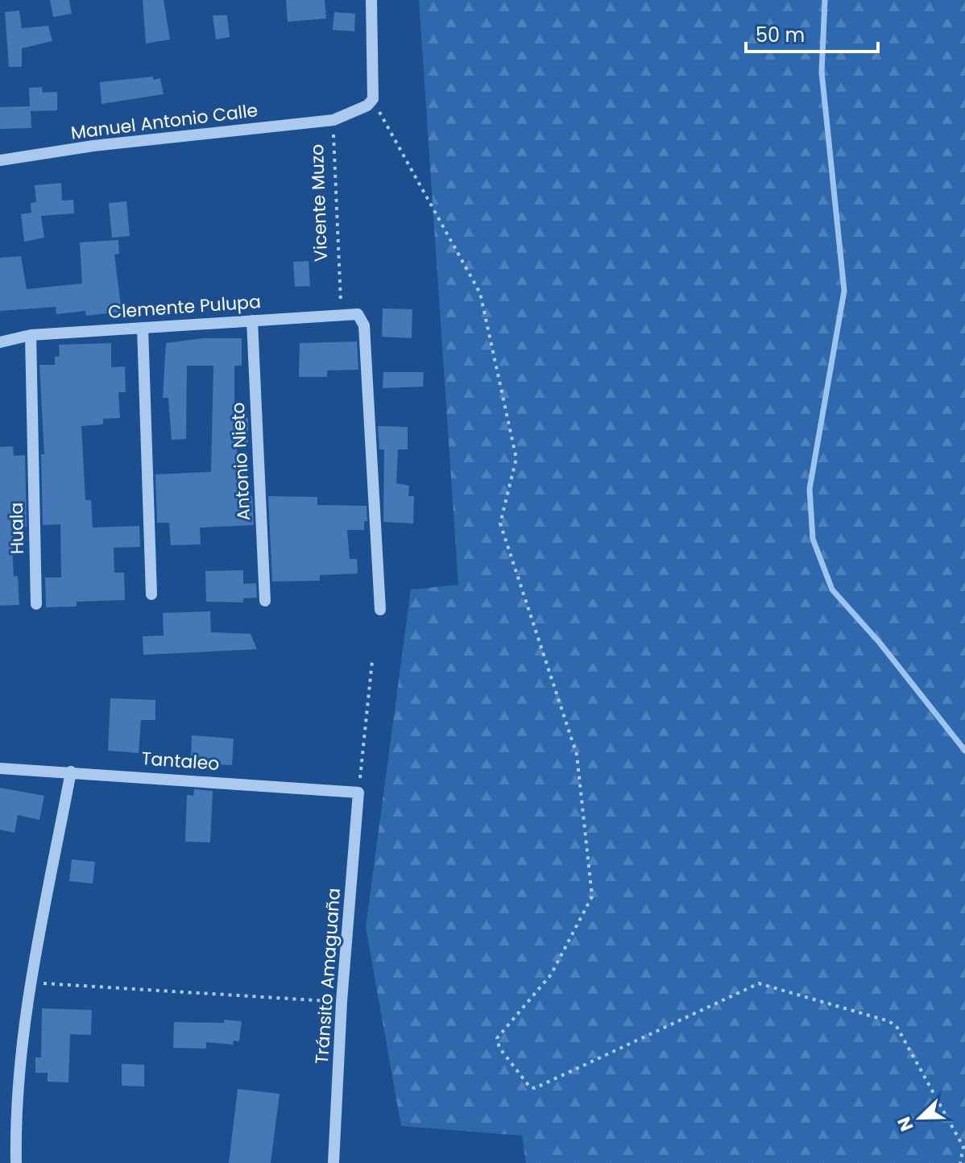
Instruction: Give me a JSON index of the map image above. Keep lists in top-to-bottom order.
{
  "streets": {
    "street": [
      "Manuel Antonio Calle",
      "Vicente Muzo",
      "Clemente Pulupa",
      "Antonio Nieto",
      "Huala",
      "Tantaleo",
      "Tránsito Amaguaña"
    ]
  },
  "crossings": [
    ["Manuel Antonio Calle", "Vicente Muzo"],
    ["Vicente Muzo", "Clemente Pulupa"],
    ["Clemente Pulupa", "Antonio Nieto"],
    ["Clemente Pulupa", "Huala"],
    ["Tantaleo", "Tránsito Amaguaña"]
  ],
  "scale_bar": "50 m",
  "north": "bottom left"
}
